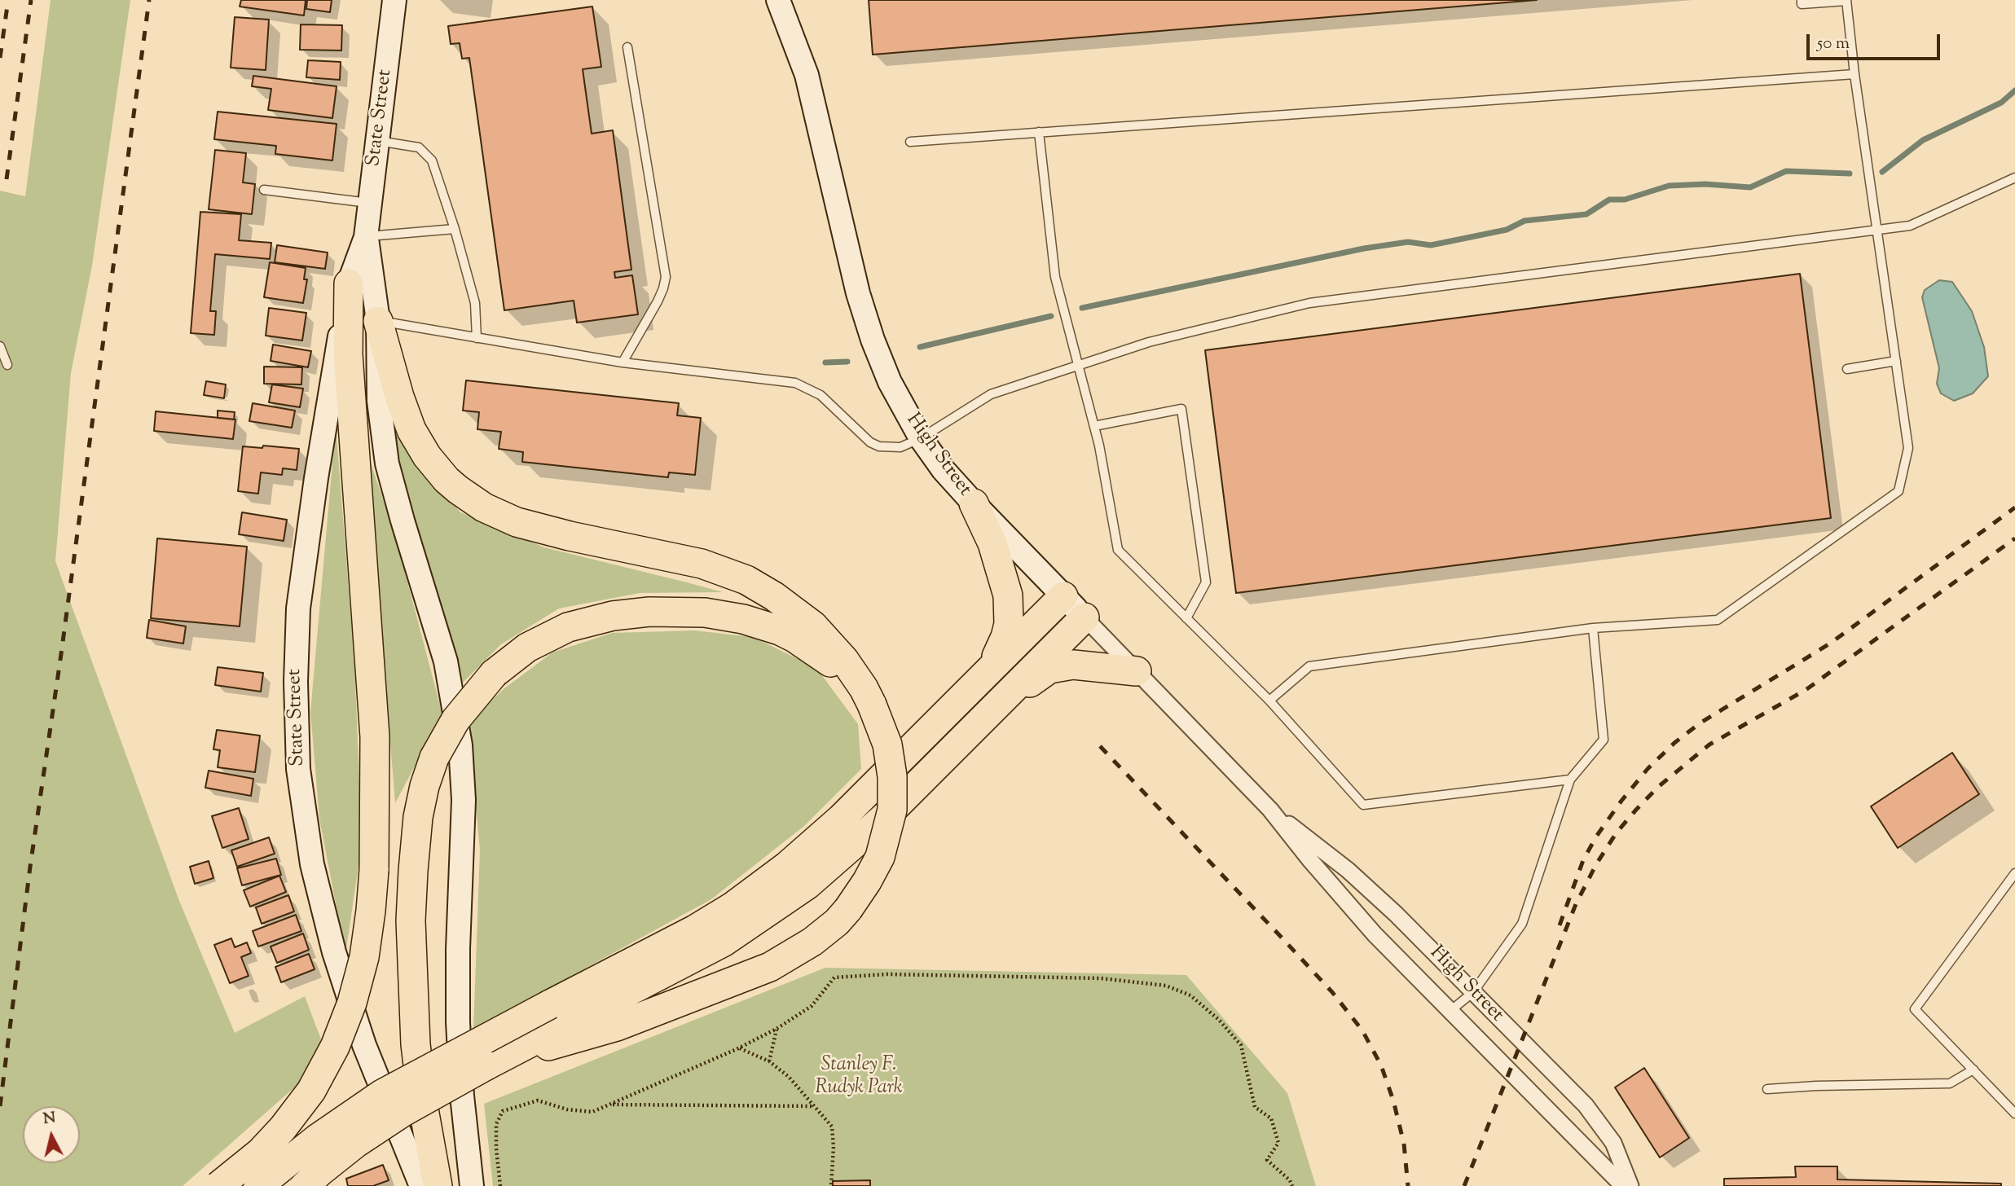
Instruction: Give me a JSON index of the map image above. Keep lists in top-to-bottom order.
{
  "streets": {
    "street": ["State Street", "High Street"]
  },
  "parks": ["Stanley F. Rudyk Park"],
  "scale_bar": "50 m",
  "north": "top"
}
